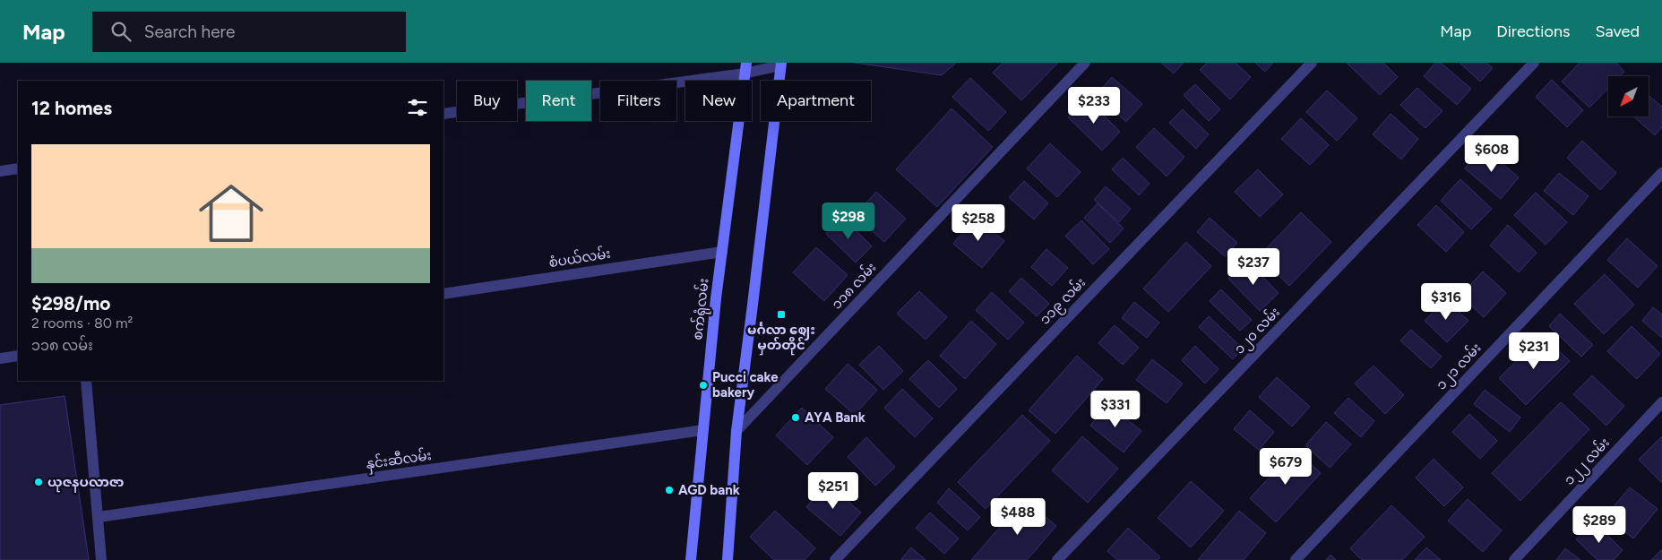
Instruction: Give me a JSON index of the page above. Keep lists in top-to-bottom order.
{
  "streets": {
    "main road": ["စက်ရုံလမ်း"],
    "street": [
      "စံပယ်လမ်း",
      "၁၁၈ လမ်း",
      "၁၁၉ လမ်း",
      "၁၂၀ လမ်း",
      "၁၂၁ လမ်း",
      "နှင်းဆီလမ်း",
      "၁၂၂ လမ်း"
    ]
  },
  "crossings": [
    ["စံပယ်လမ်း", "စက်ရုံလမ်း"],
    ["စက်ရုံလမ်း", "နှင်းဆီလမ်း"]
  ],
  "places": {
    "transit": ["မင်္ဂလာ ဈေး မှတ်တိုင်"],
    "other": [
      "Pucci cake bakery",
      "AYA Bank",
      "ယုဇနပလာဇာ",
      "AGD bank"
    ]
  },
  "north": "bottom left",
  "page": {
    "header": "Map",
    "search": "Search here",
    "nav": ["Map", "Directions", "Saved"],
    "chip": [
      "Buy",
      "Rent",
      "Filters",
      "New",
      "Apartment"
    ],
    "heading": "12 homes",
    "price": [
      "$233",
      "$608",
      "$298",
      "$258",
      "$237",
      "$316",
      "$231",
      "$331",
      "$679",
      "$251",
      "$488",
      "$289"
    ],
    "list": [
      {
        "name": "$298/mo",
        "note": "2 rooms · 80 m² · ၁၁၈ လမ်း"
      }
    ]
  }
}
